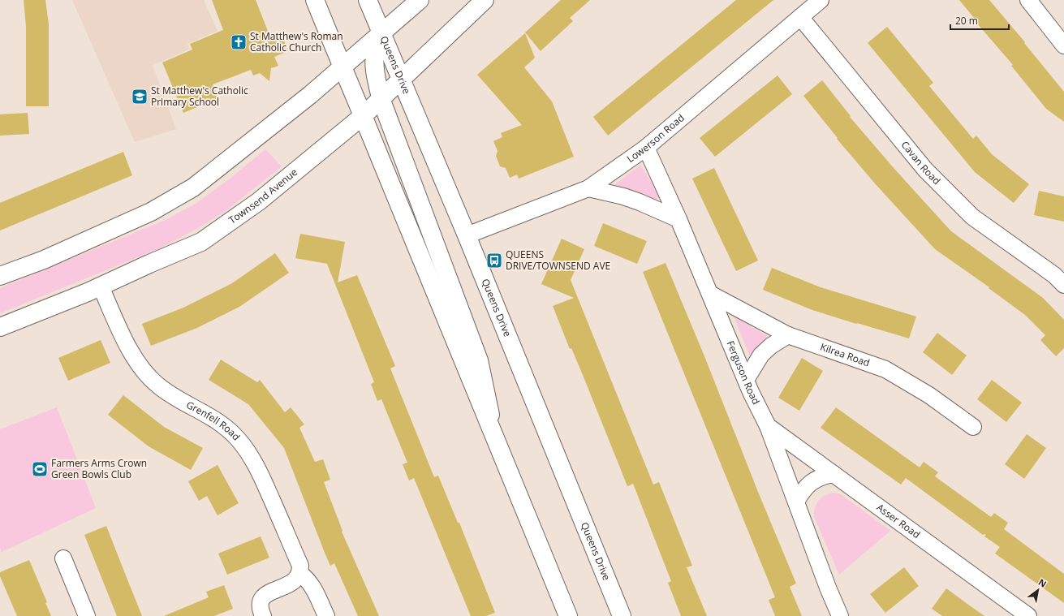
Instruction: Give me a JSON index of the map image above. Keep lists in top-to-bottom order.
{
  "streets": {
    "main road": ["Queens Drive", "Townsend Avenue"],
    "street": [
      "Lowerson Road",
      "Cavan Road",
      "Kilrea Road",
      "Ferguson Road",
      "Grenfell Road",
      "Asser Road"
    ]
  },
  "crossings": [
    ["Queens Drive", "Lowerson Road"],
    ["Queens Drive", "Townsend Avenue"],
    ["Lowerson Road", "Cavan Road"],
    ["Lowerson Road", "Ferguson Road"],
    ["Townsend Avenue", "Grenfell Road"],
    ["Kilrea Road", "Ferguson Road"],
    ["Ferguson Road", "Asser Road"]
  ],
  "places": {
    "church": ["St Matthew's Roman Catholic Church"],
    "school or university": ["St Matthew's Catholic Primary School"],
    "bus stop": ["QUEENS DRIVE/TOWNSEND AVE"],
    "sports": ["Farmers Arms Crown Green Bowls Club"]
  },
  "scale_bar": "20 m",
  "north": "top right"
}
